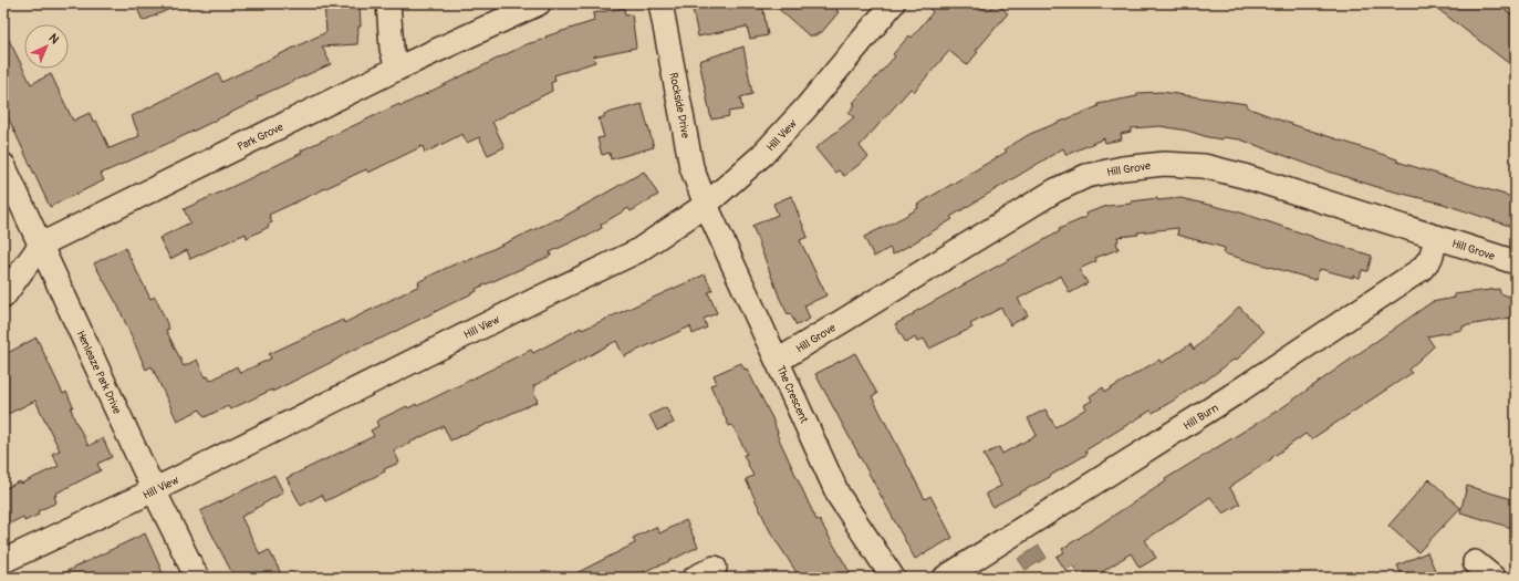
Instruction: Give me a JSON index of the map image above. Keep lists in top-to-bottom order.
{
  "streets": {
    "street": [
      "Rockside Drive",
      "Hill View",
      "Park Grove",
      "Hill Grove",
      "Henleaze Park Drive",
      "The Crescent",
      "Hill Burn"
    ]
  },
  "crossings": [
    ["Rockside Drive", "Hill View"],
    ["Rockside Drive", "The Crescent"],
    ["Hill View", "Henleaze Park Drive"],
    ["Hill View", "The Crescent"],
    ["Park Grove", "Henleaze Park Drive"],
    ["Hill Grove", "The Crescent"],
    ["Hill Grove", "Hill Burn"]
  ],
  "north": "top right"
}
